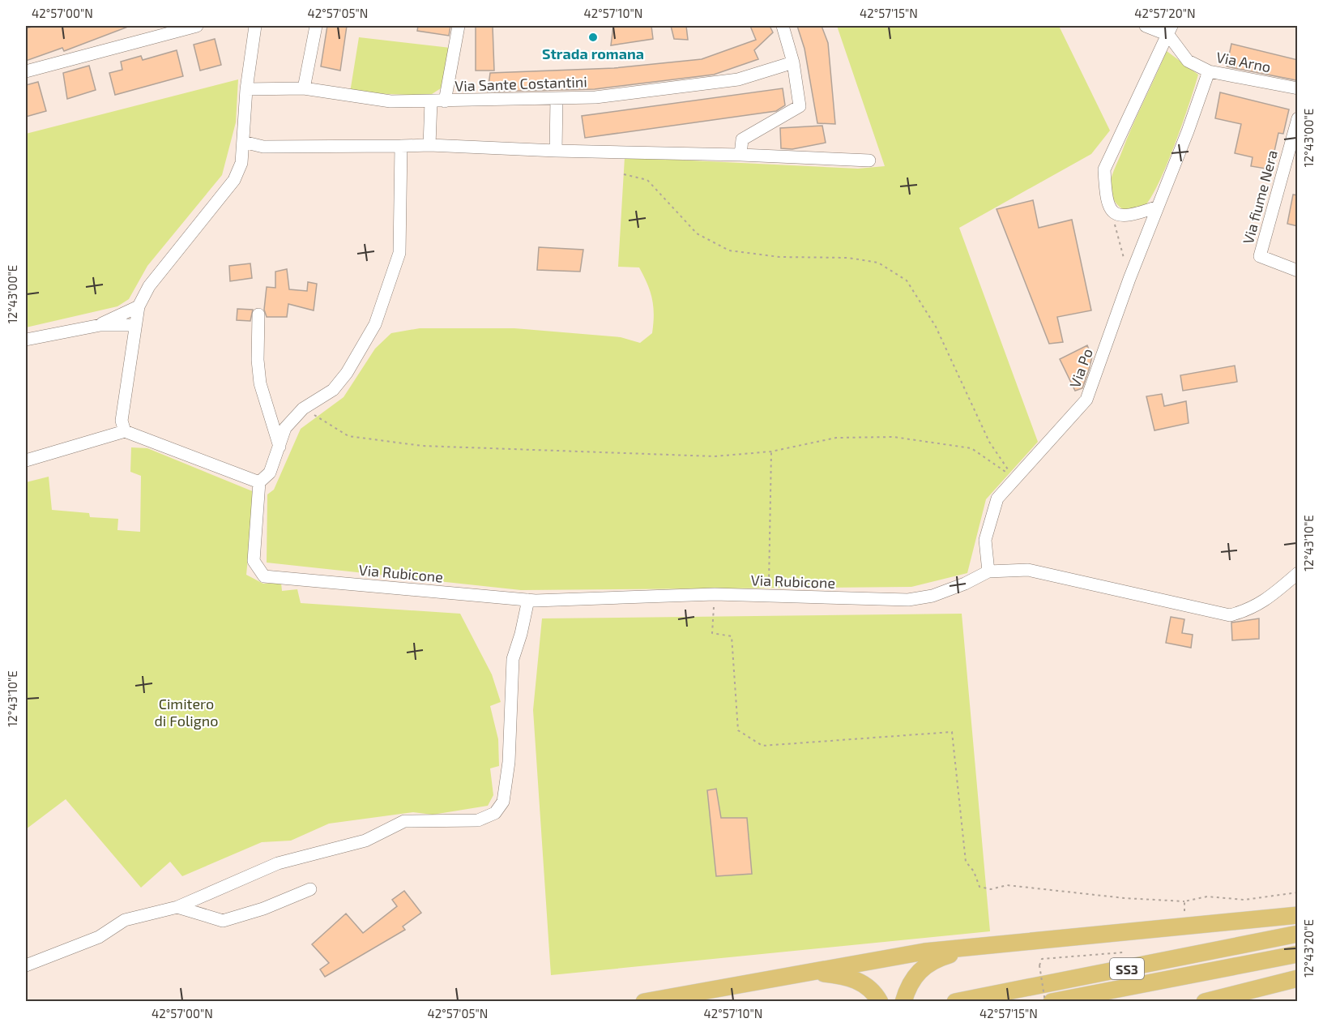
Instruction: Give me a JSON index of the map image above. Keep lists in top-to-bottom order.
{
  "streets": {
    "highway": ["SS3"],
    "street": [
      "Via Arno",
      "Via Sante Costantini",
      "Via fiume Nera",
      "Via Po",
      "Via Rubicone"
    ]
  },
  "crossings": [
    ["Via Arno", "Via Po"],
    ["Via Po", "Via Rubicone"]
  ],
  "parks": ["Cimitero di Foligno"],
  "places": ["Strada romana"],
  "coordinates": [
    "42°57'00\"N",
    "42°57'05\"N",
    "42°57'10\"N",
    "42°57'15\"N",
    "42°57'20\"N",
    "12°43'00\"E",
    "12°43'10\"E",
    "12°43'20\"E"
  ]
}
